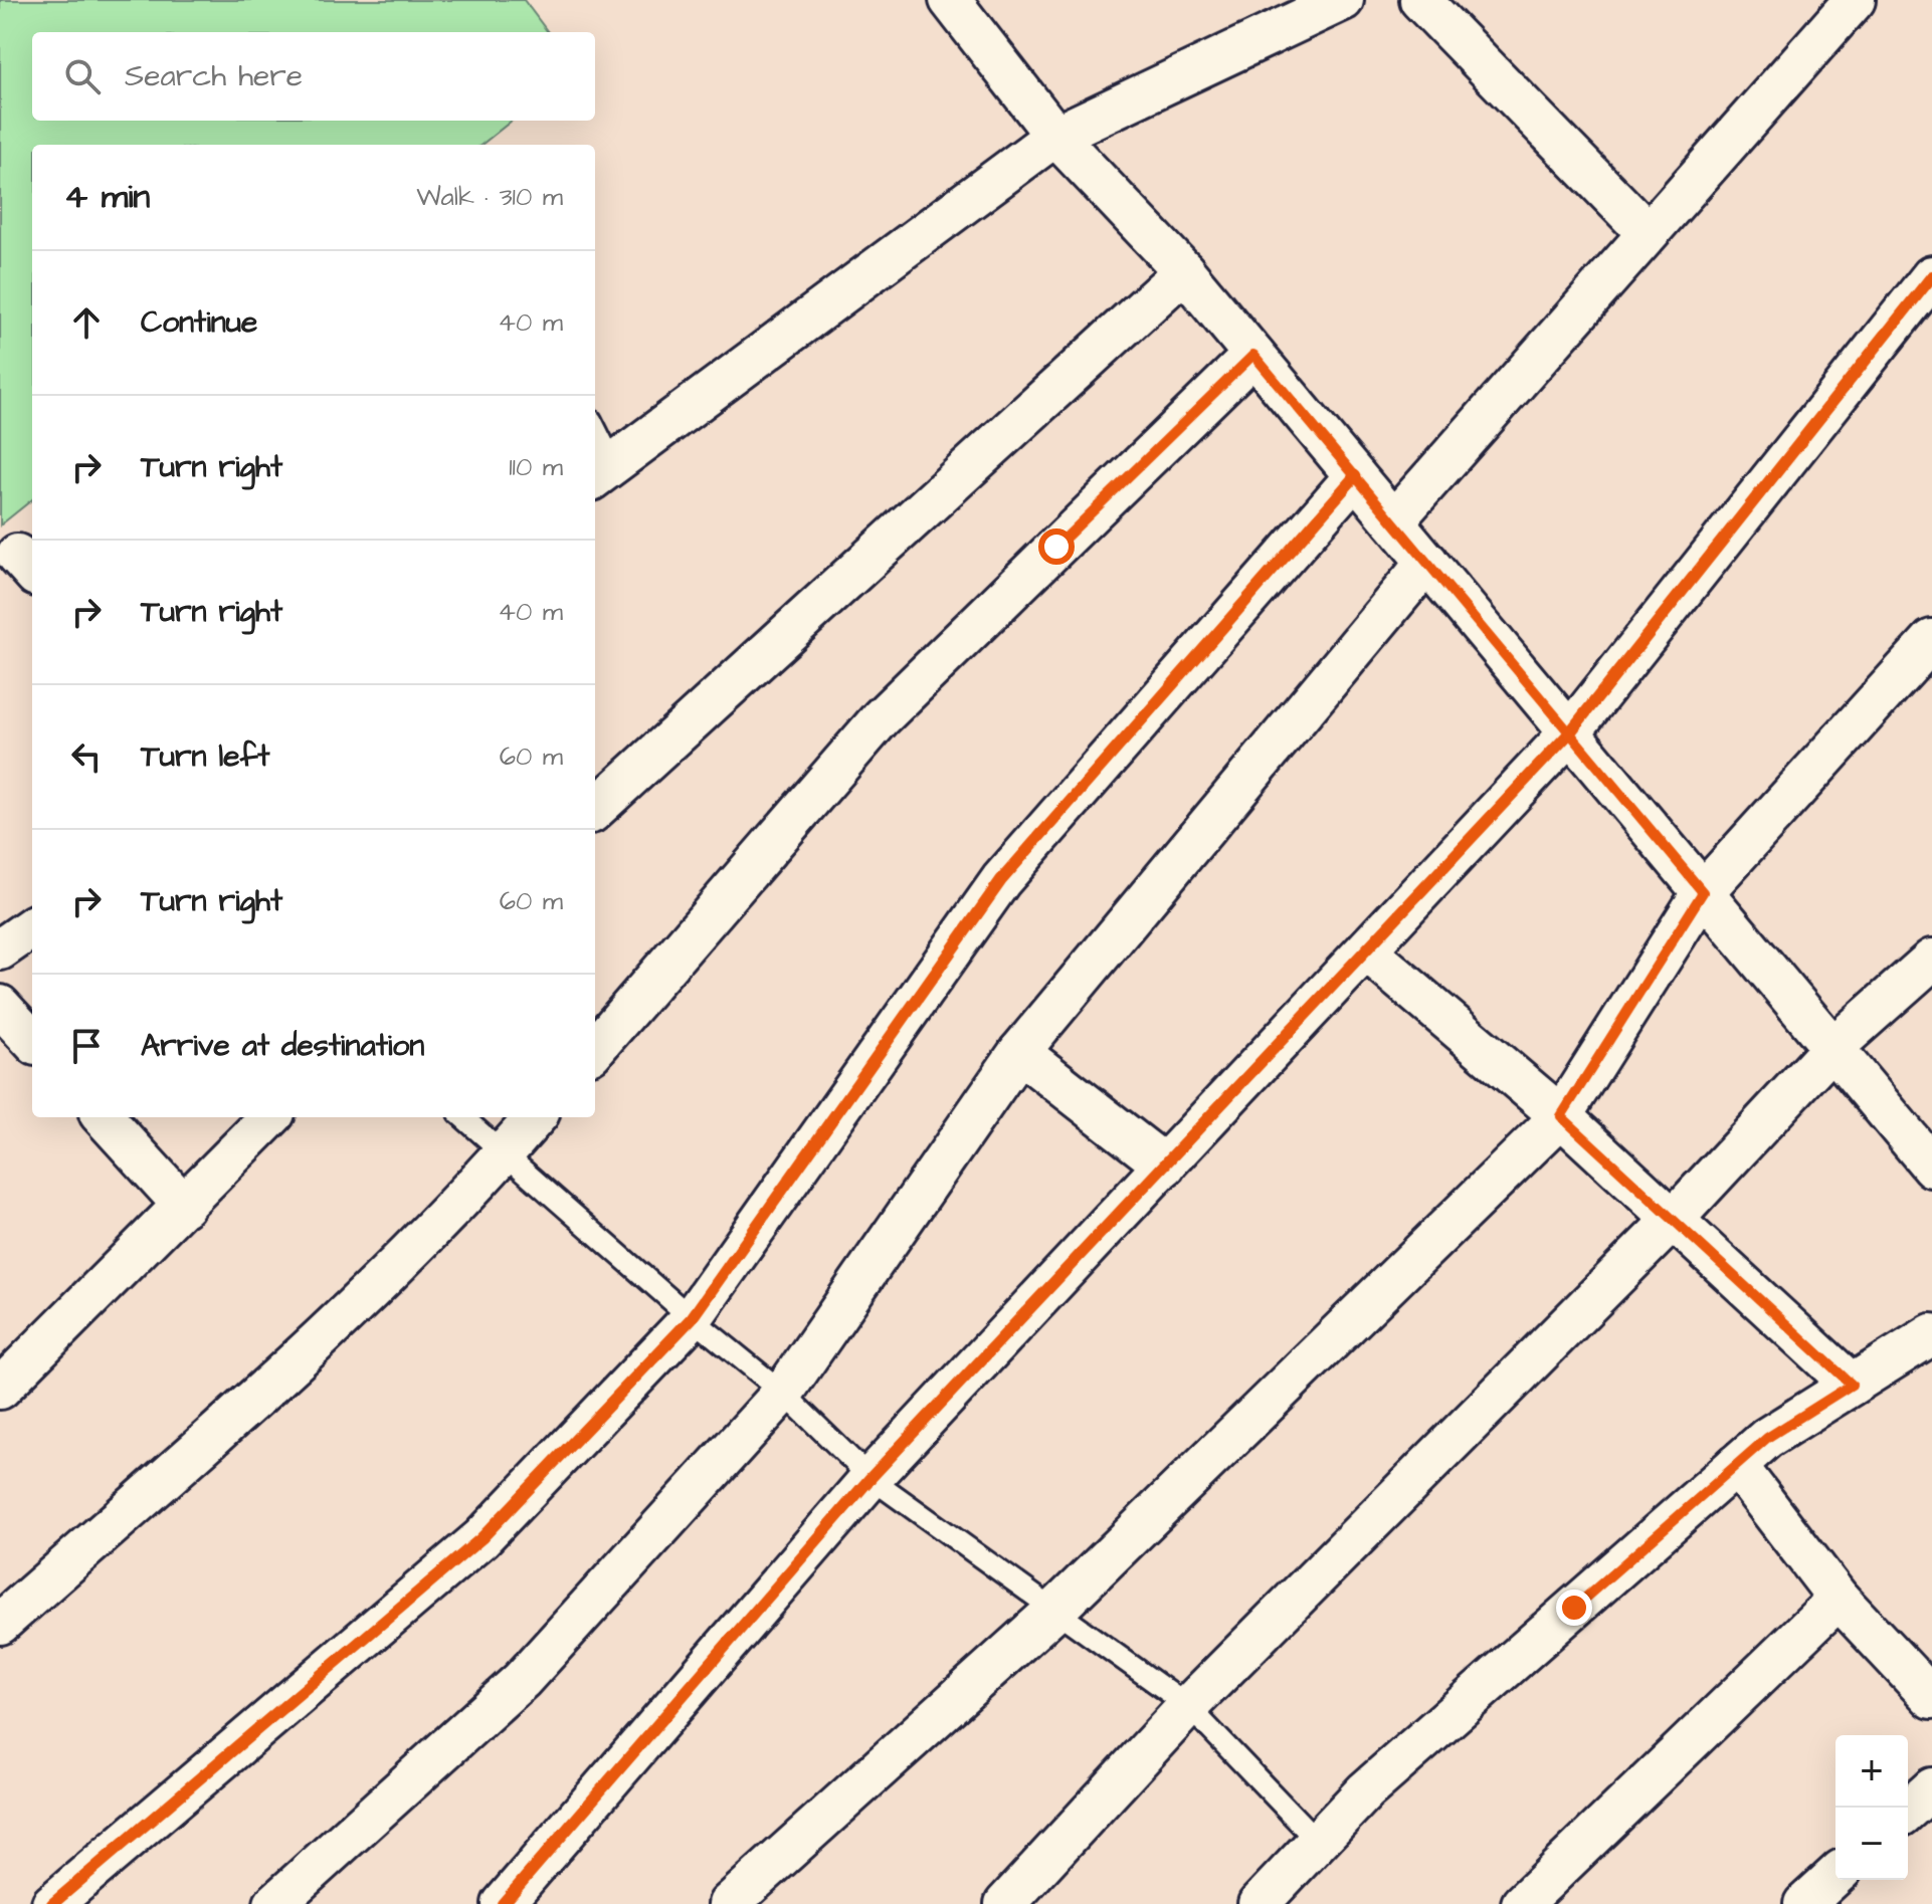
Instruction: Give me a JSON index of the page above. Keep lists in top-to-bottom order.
{
  "page": {
    "search": "Search here",
    "heading": ["4 min", "Walk · 310 m"],
    "list": [
      ["Continue", "40 m"],
      ["Turn right", "110 m"],
      ["Turn right", "40 m"],
      ["Turn left", "60 m"],
      ["Turn right", "60 m"],
      "Arrive at destination"
    ],
    "map_buttons": ["+", "−"]
  }
}
